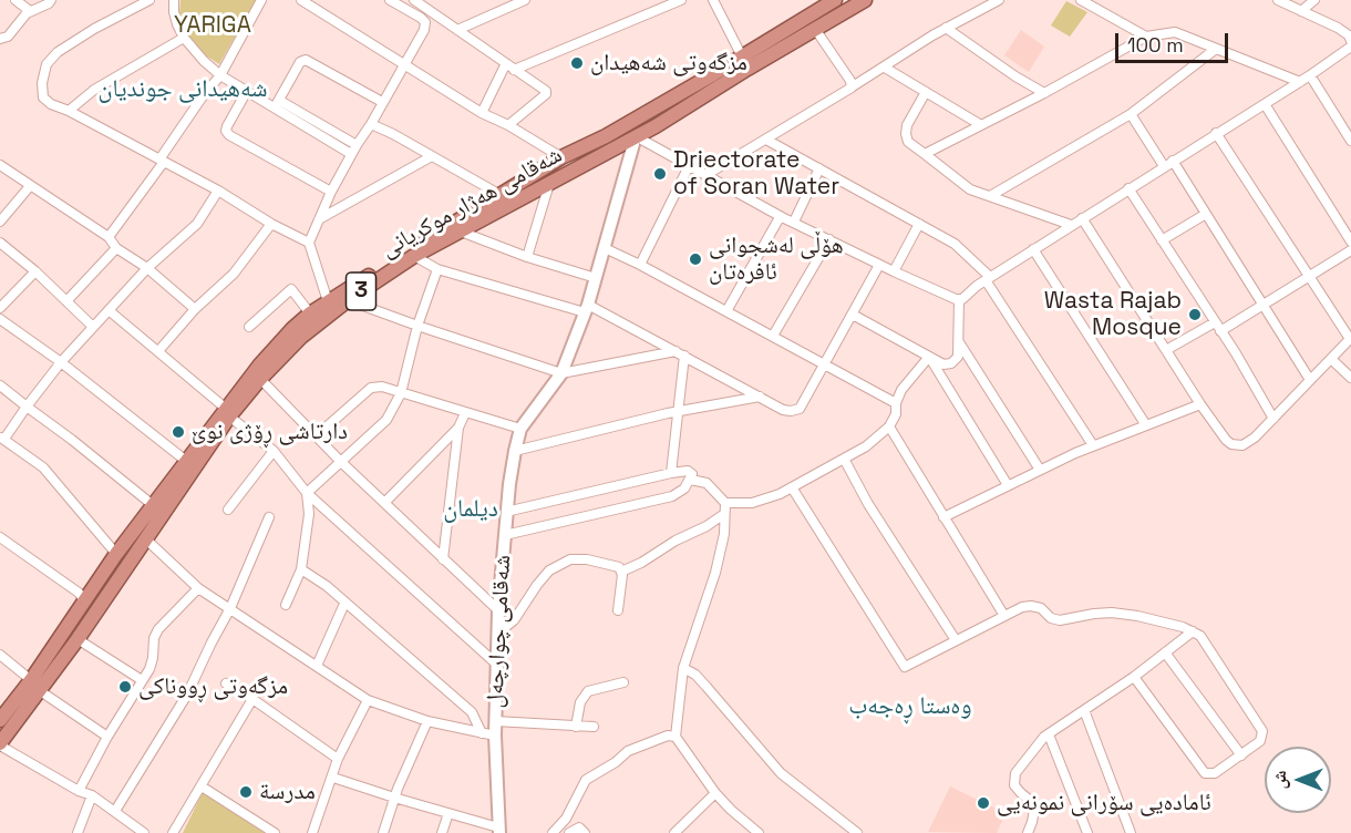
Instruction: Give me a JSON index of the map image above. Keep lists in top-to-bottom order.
{
  "streets": {
    "highway": ["شەقامی ھەژار موکریانی", "3"],
    "main road": ["شەقامی چوارچەل"]
  },
  "crossings": [
    ["شەقامی ھەژار موکریانی", "شەقامی چوارچەل"]
  ],
  "districts": ["شەھیدانی جوندیان", "دیلمان", "وەستا ڕەجەب"],
  "parks": ["YARIGA"],
  "places": [
    "مزگەوتی شەهیدان",
    "Driectorate of Soran Water",
    "هۆڵی لەشجوانی ئافرەتان",
    "Wasta Rajab Mosque",
    "دارتاشی ڕۆژی نوێ",
    "مزگەوتی ڕووناکی",
    "مدرسة",
    "ئامادەیی سۆرانی نمونەیی"
  ],
  "scale_bar": "100 m",
  "north": "left"
}
